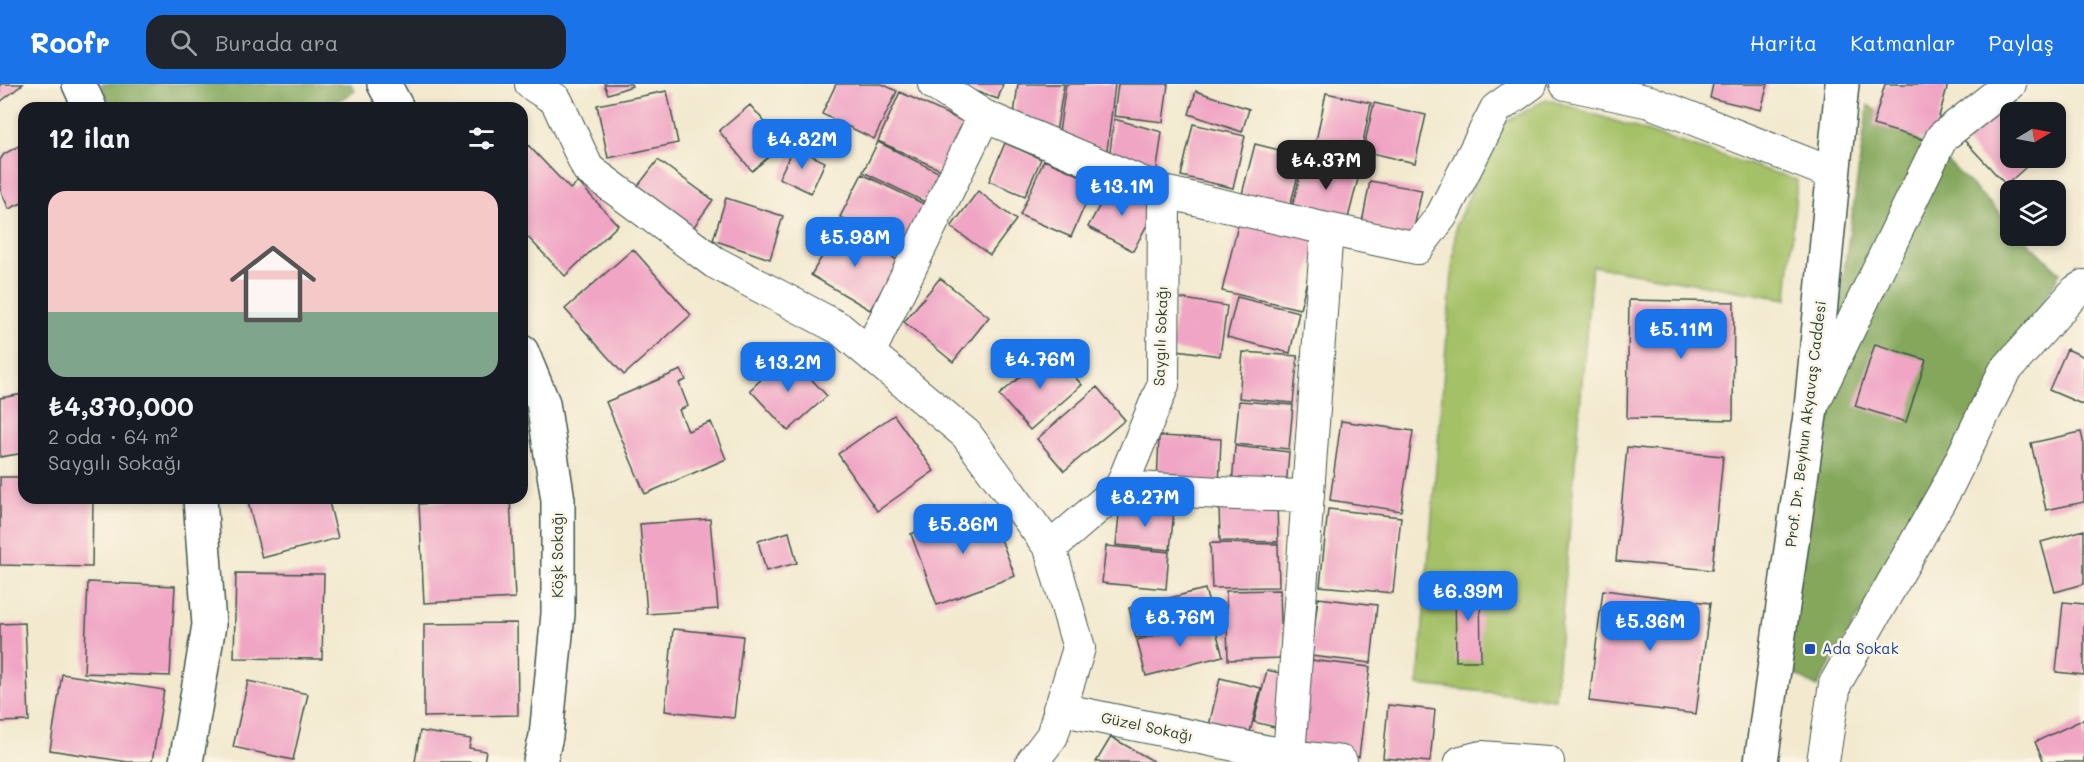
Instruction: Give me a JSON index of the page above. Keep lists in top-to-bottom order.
{
  "streets": {
    "street": [
      "Saygılı Sokağı",
      "Prof. Dr. Beyhun Akyavaş Caddesi",
      "Köşk Sokağı",
      "Güzel Sokağı"
    ]
  },
  "places": {
    "transit": ["Ada Sokak"]
  },
  "north": "right",
  "page": {
    "header": "Roofr",
    "search": "Burada ara",
    "nav": ["Harita", "Katmanlar", "Paylaş"],
    "heading": "12 ilan",
    "price": [
      "₺4.82M",
      "₺4.37M",
      "₺13.1M",
      "₺5.98M",
      "₺5.11M",
      "₺4.76M",
      "₺13.2M",
      "₺8.27M",
      "₺5.86M",
      "₺6.39M",
      "₺8.76M",
      "₺5.36M"
    ],
    "list": [
      {
        "name": "₺4,370,000",
        "note": "2 oda · 64 m² · Saygılı Sokağı"
      }
    ]
  }
}
